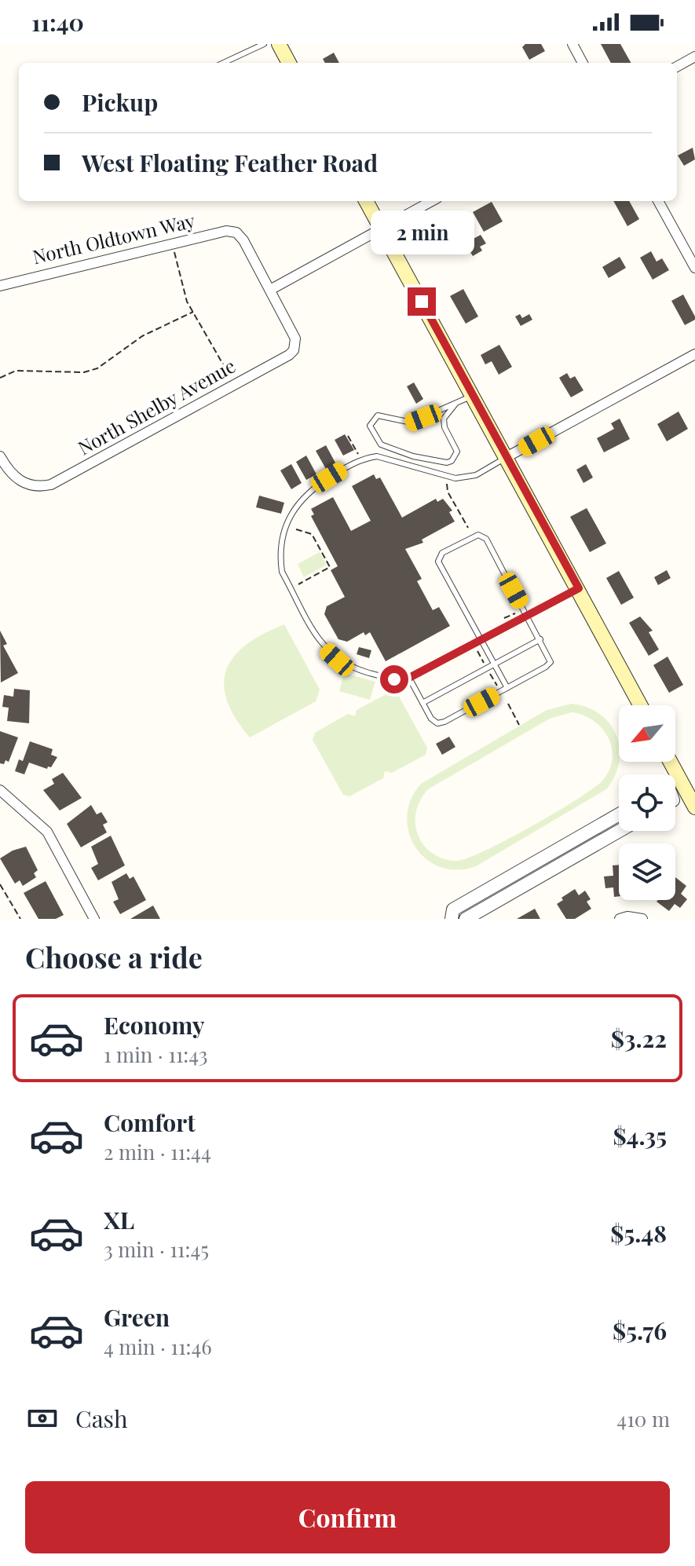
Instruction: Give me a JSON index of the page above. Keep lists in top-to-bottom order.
{
  "streets": {
    "street": ["North Oldtown Way", "North Shelby Avenue"]
  },
  "crossings": [
    ["North Oldtown Way", "North Shelby Avenue"]
  ],
  "north": "bottom left",
  "page": {
    "status": "11:40",
    "banner": ["Pickup", "West Floating Feather Road"],
    "bubble": "2 min",
    "heading": "Choose a ride",
    "list": [
      {
        "name": "Economy",
        "note": "1 min · 11:43",
        "value": "$3.22"
      },
      {
        "name": "Comfort",
        "note": "2 min · 11:44",
        "value": "$4.35"
      },
      {
        "name": "XL",
        "note": "3 min · 11:45",
        "value": "$5.48"
      },
      {
        "name": "Green",
        "note": "4 min · 11:46",
        "value": "$5.76"
      }
    ],
    "pay": ["Cash", "410 m"],
    "buttons": "Confirm"
  }
}
